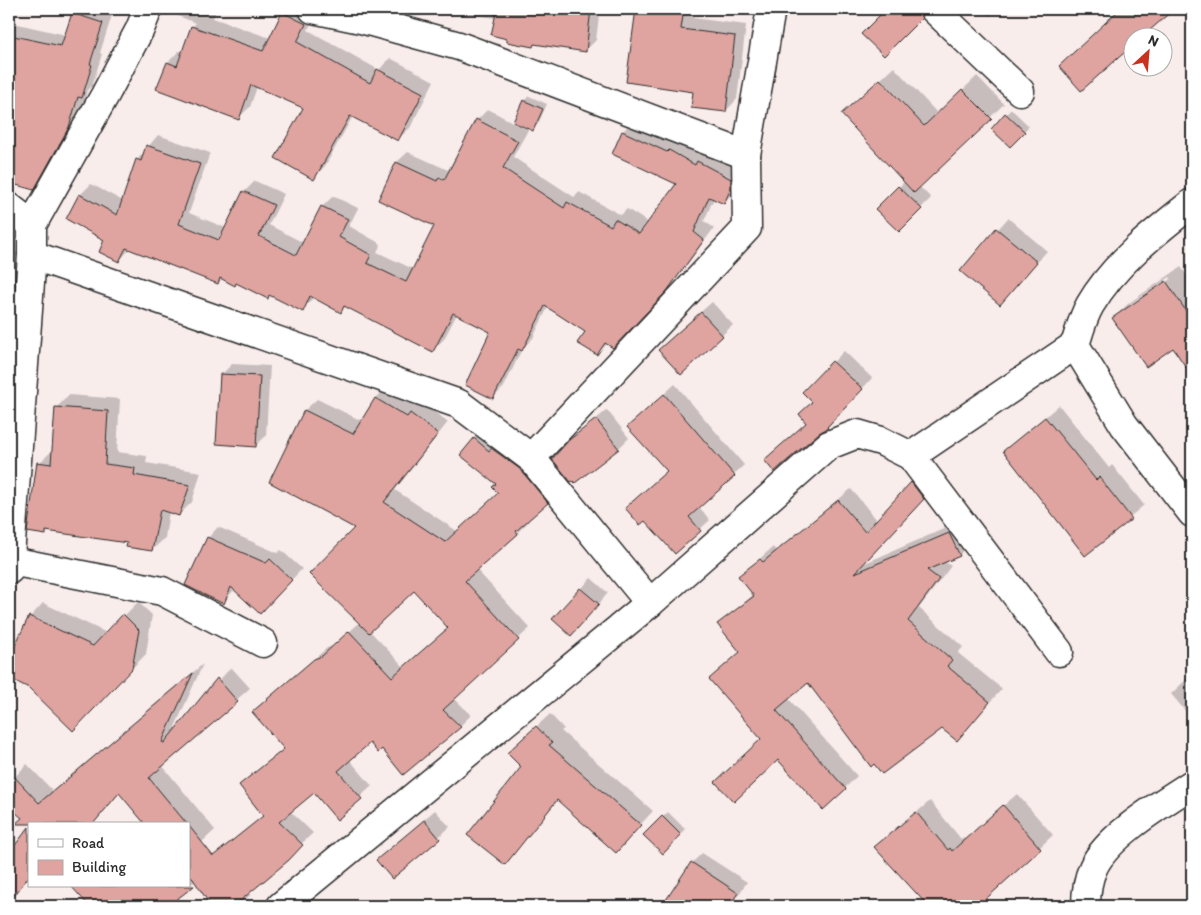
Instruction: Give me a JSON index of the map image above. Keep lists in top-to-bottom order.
{
  "legend": ["Road", "Building"],
  "north": "top right"
}
